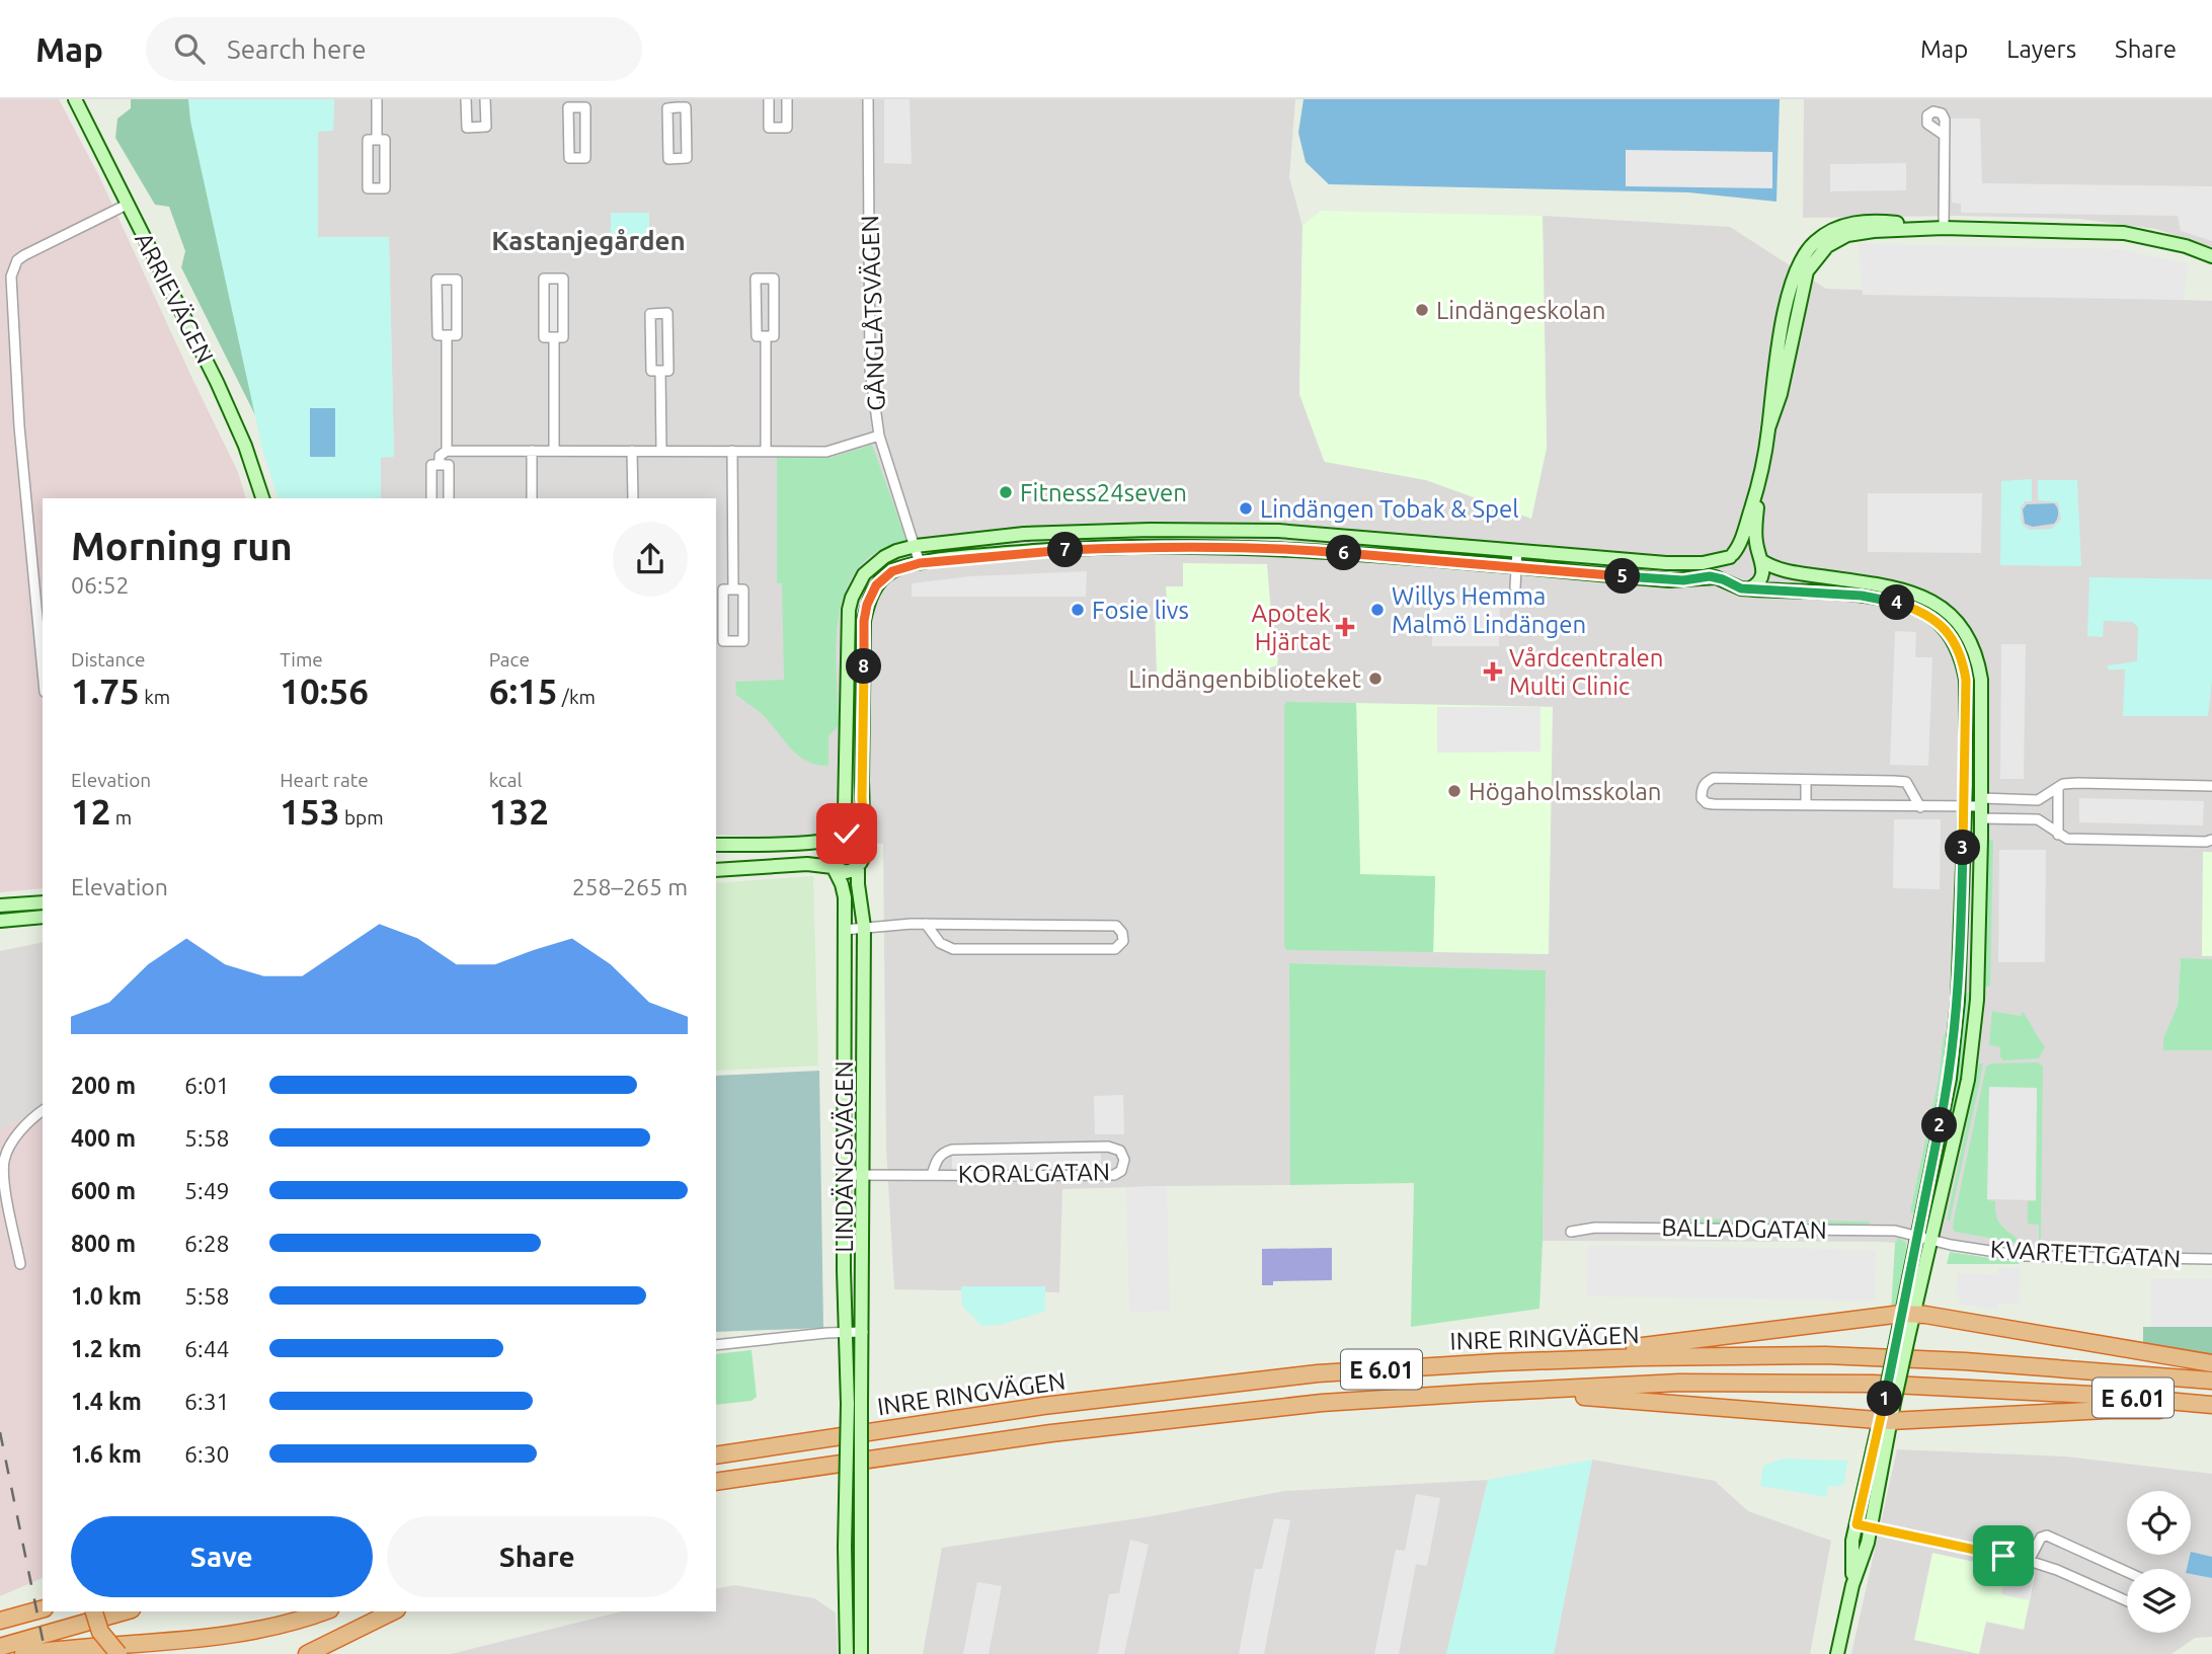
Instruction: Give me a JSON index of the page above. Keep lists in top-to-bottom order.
{
  "streets": {
    "highway": ["INRE RINGVÄGEN", "E 6.01"],
    "street": [
      "ARRIEVÄGEN",
      "GÅNGLÅTSVÄGEN",
      "LINDÄNGSVÄGEN",
      "KORALGATAN",
      "BALLADGATAN",
      "KVARTETTGATAN"
    ]
  },
  "crossings": [
    ["GÅNGLÅTSVÄGEN", "LINDÄNGSVÄGEN"],
    ["LINDÄNGSVÄGEN", "KORALGATAN"],
    ["BALLADGATAN", "KVARTETTGATAN"]
  ],
  "districts": ["Kastanjegården"],
  "places": {
    "other": [
      "Lindängeskolan",
      "Fitness24seven",
      "Lindängen Tobak & Spel",
      "Fosie livs",
      "Willys Hemma Malmö Lindängen",
      "Lindängenbiblioteket",
      "Högaholmsskolan"
    ],
    "health": ["Apotek Hjärtat", "Vårdcentralen Multi Clinic"]
  },
  "page": {
    "header": "Map",
    "search": "Search here",
    "nav": ["Map", "Layers", "Share"],
    "heading": ["Morning run", "06:52"],
    "pins": [
      "7",
      "6",
      "5",
      "4",
      "8",
      "3",
      "2",
      "1"
    ],
    "stats": [
      ["Distance", "1.75 km"],
      ["Time", "10:56"],
      ["Pace", "6:15 /km"],
      ["Elevation", "12 m"],
      ["Heart rate", "153 bpm"],
      ["kcal", "132"]
    ],
    "chart": ["Elevation", "258–265 m"],
    "list": [
      {
        "name": "200 m",
        "note": "6:01"
      },
      {
        "name": "400 m",
        "note": "5:58"
      },
      {
        "name": "600 m",
        "note": "5:49"
      },
      {
        "name": "800 m",
        "note": "6:28"
      },
      {
        "name": "1.0 km",
        "note": "5:58"
      },
      {
        "name": "1.2 km",
        "note": "6:44"
      },
      {
        "name": "1.4 km",
        "note": "6:31"
      },
      {
        "name": "1.6 km",
        "note": "6:30"
      }
    ],
    "buttons": ["Save", "Share"]
  }
}
